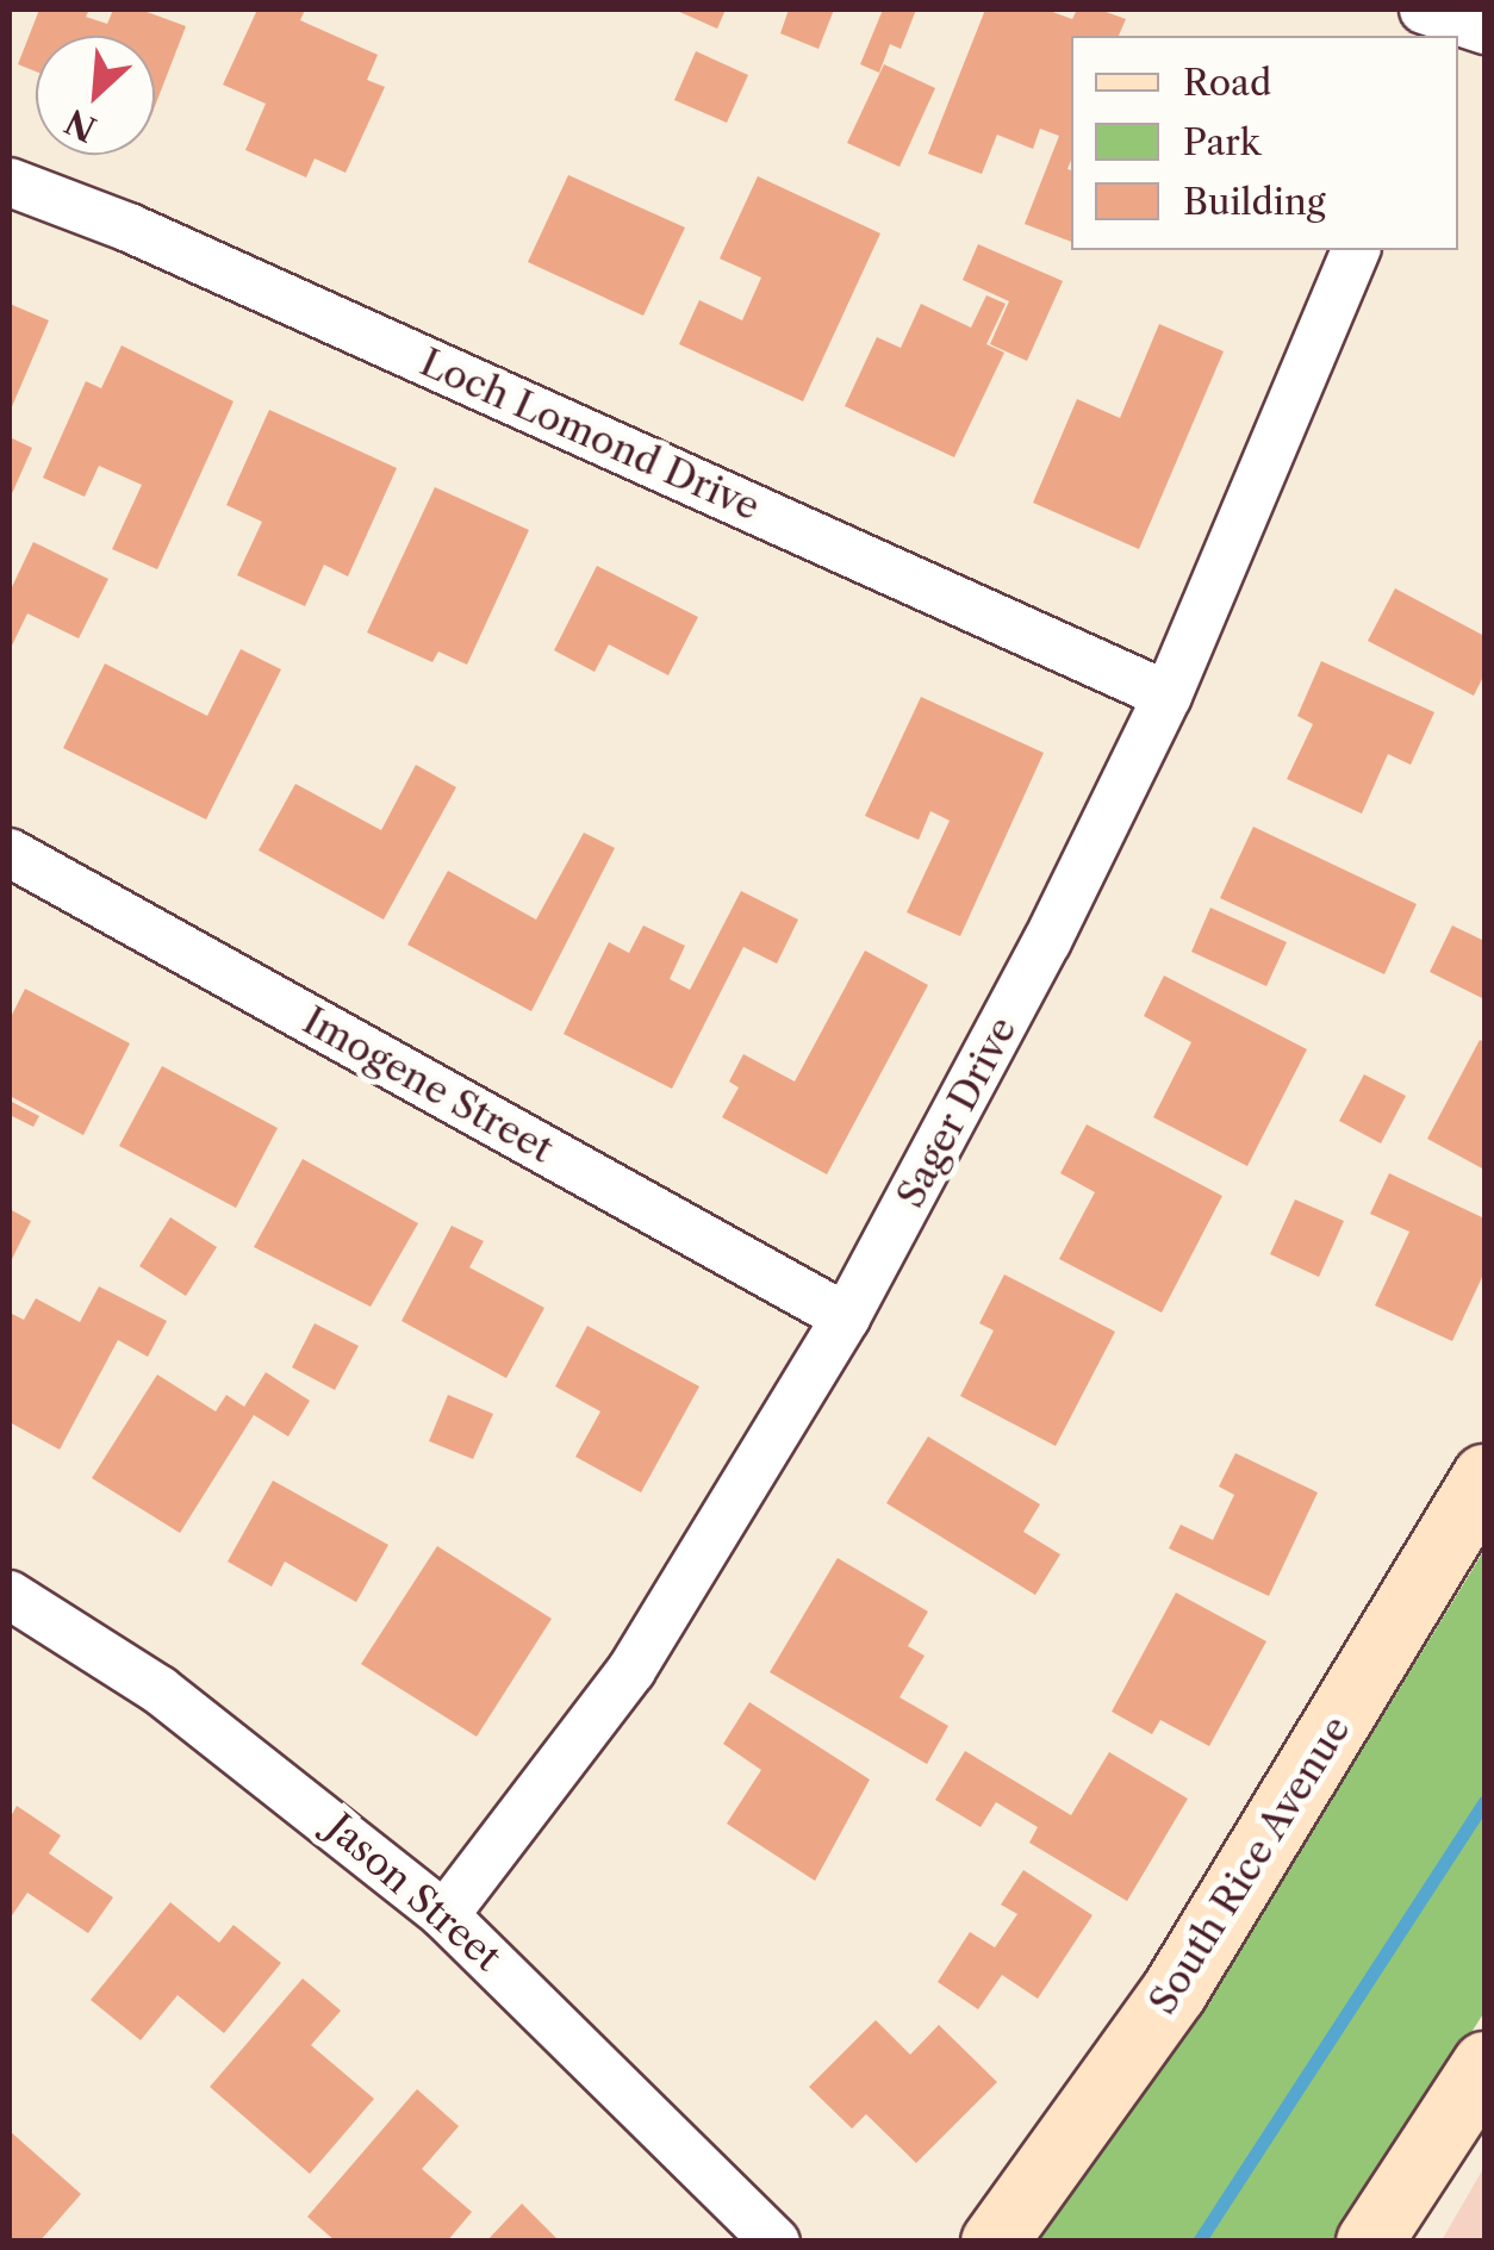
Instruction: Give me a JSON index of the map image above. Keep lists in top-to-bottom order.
{
  "streets": {
    "main road": ["South Rice Avenue"],
    "street": [
      "Loch Lomond Drive",
      "Imogene Street",
      "Sager Drive",
      "Jason Street"
    ]
  },
  "crossings": [
    ["Loch Lomond Drive", "Sager Drive"],
    ["Imogene Street", "Sager Drive"],
    ["Sager Drive", "Jason Street"]
  ],
  "legend": ["Road", "Park", "Building"],
  "north": "bottom left"
}
